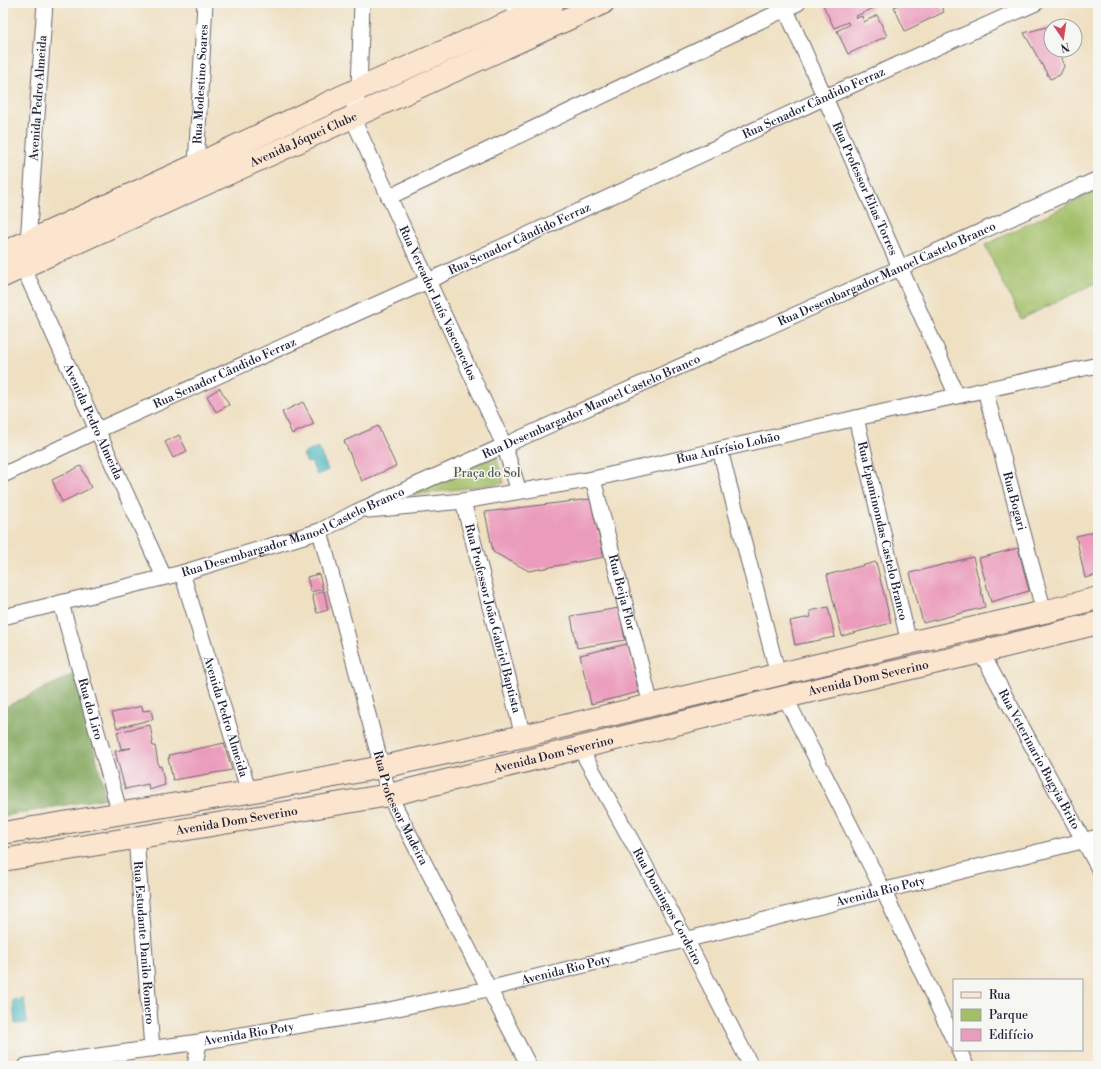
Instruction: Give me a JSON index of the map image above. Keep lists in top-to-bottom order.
{
  "streets": {
    "main road": ["Avenida Jóquei Clube", "Avenida Dom Severino"],
    "street": [
      "Rua Modestino Soares",
      "Avenida Pedro Almeida",
      "Rua Senador Cândido Ferraz",
      "Rua Professor Elias Torres",
      "Rua Desembargador Manoel Castelo Branco",
      "Rua Vereador Luís Vasconcelos",
      "Rua Anfrísio Lobão",
      "Rua Bogari",
      "Rua Epaminondas Castelo Branco",
      "Rua Beija Flor",
      "Rua Professor João Gabriel Baptista",
      "Rua do Liro",
      "Rua Veterinario Bugyia Brito",
      "Rua Professor Madeira",
      "Avenida Rio Poty",
      "Rua Domingos Cordeiro",
      "Rua Estudante Danilo Romero"
    ]
  },
  "crossings": [
    ["Rua Modestino Soares", "Avenida Jóquei Clube"],
    ["Avenida Pedro Almeida", "Rua Senador Cândido Ferraz"],
    ["Avenida Pedro Almeida", "Avenida Jóquei Clube"],
    ["Avenida Pedro Almeida", "Rua Desembargador Manoel Castelo Branco"],
    ["Avenida Pedro Almeida", "Avenida Dom Severino"],
    ["Rua Senador Cândido Ferraz", "Rua Professor Elias Torres"],
    ["Rua Senador Cândido Ferraz", "Rua Vereador Luís Vasconcelos"],
    ["Avenida Jóquei Clube", "Rua Vereador Luís Vasconcelos"],
    ["Rua Professor Elias Torres", "Rua Desembargador Manoel Castelo Branco"],
    ["Rua Professor Elias Torres", "Rua Anfrísio Lobão"],
    ["Rua Desembargador Manoel Castelo Branco", "Rua Vereador Luís Vasconcelos"],
    ["Rua Desembargador Manoel Castelo Branco", "Rua Anfrísio Lobão"],
    ["Rua Desembargador Manoel Castelo Branco", "Rua do Liro"],
    ["Rua Desembargador Manoel Castelo Branco", "Rua Professor Madeira"],
    ["Rua Vereador Luís Vasconcelos", "Rua Anfrísio Lobão"],
    ["Rua Anfrísio Lobão", "Rua Bogari"],
    ["Rua Anfrísio Lobão", "Rua Epaminondas Castelo Branco"],
    ["Rua Anfrísio Lobão", "Rua Beija Flor"],
    ["Rua Anfrísio Lobão", "Rua Professor João Gabriel Baptista"],
    ["Rua Bogari", "Avenida Dom Severino"],
    ["Rua Epaminondas Castelo Branco", "Avenida Dom Severino"],
    ["Rua Beija Flor", "Avenida Dom Severino"],
    ["Rua Professor João Gabriel Baptista", "Avenida Dom Severino"],
    ["Avenida Dom Severino", "Rua do Liro"],
    ["Avenida Dom Severino", "Rua Veterinario Bugyia Brito"],
    ["Avenida Dom Severino", "Rua Professor Madeira"],
    ["Avenida Dom Severino", "Rua Domingos Cordeiro"],
    ["Avenida Dom Severino", "Rua Estudante Danilo Romero"],
    ["Rua Veterinario Bugyia Brito", "Avenida Rio Poty"],
    ["Rua Professor Madeira", "Avenida Rio Poty"],
    ["Avenida Rio Poty", "Rua Domingos Cordeiro"],
    ["Avenida Rio Poty", "Rua Estudante Danilo Romero"]
  ],
  "parks": ["Praça do Sol"],
  "legend": ["Rua", "Parque", "Edifício"],
  "north": "bottom"
}
